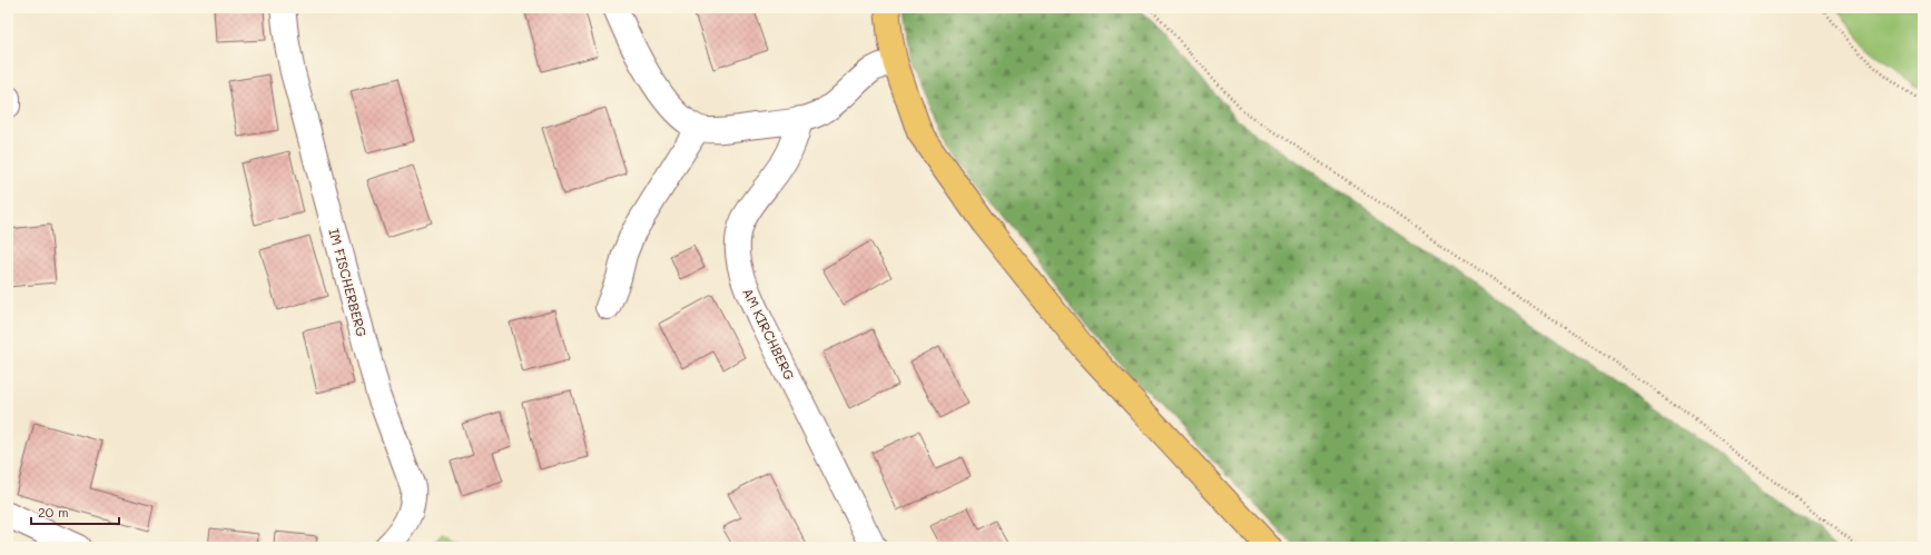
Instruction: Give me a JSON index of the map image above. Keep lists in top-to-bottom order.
{
  "streets": {
    "street": ["IM FISCHERBERG", "AM KIRCHBERG"]
  },
  "scale_bar": "20 m"
}
